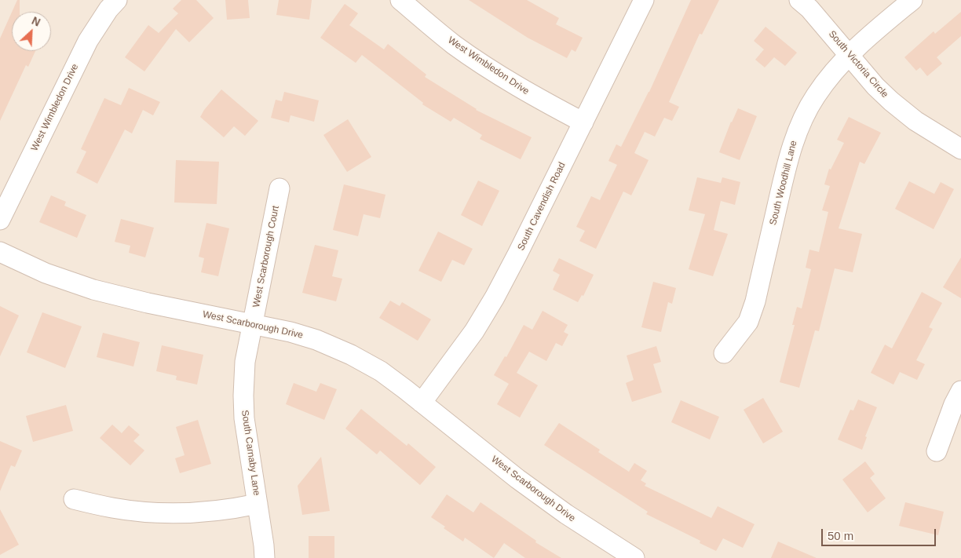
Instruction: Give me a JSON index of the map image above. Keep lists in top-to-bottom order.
{
  "streets": {
    "street": [
      "South Victoria Circle",
      "West Wimbledon Drive",
      "South Woodhill Lane",
      "South Cavendish Road",
      "West Scarborough Court",
      "West Scarborough Drive",
      "South Carnaby Lane"
    ]
  },
  "crossings": [
    ["South Victoria Circle", "South Woodhill Lane"],
    ["West Wimbledon Drive", "South Cavendish Road"],
    ["South Cavendish Road", "West Scarborough Drive"],
    ["West Scarborough Court", "West Scarborough Drive"],
    ["West Scarborough Court", "South Carnaby Lane"],
    ["West Scarborough Drive", "South Carnaby Lane"]
  ],
  "scale_bar": "50 m",
  "north": "top right"
}
